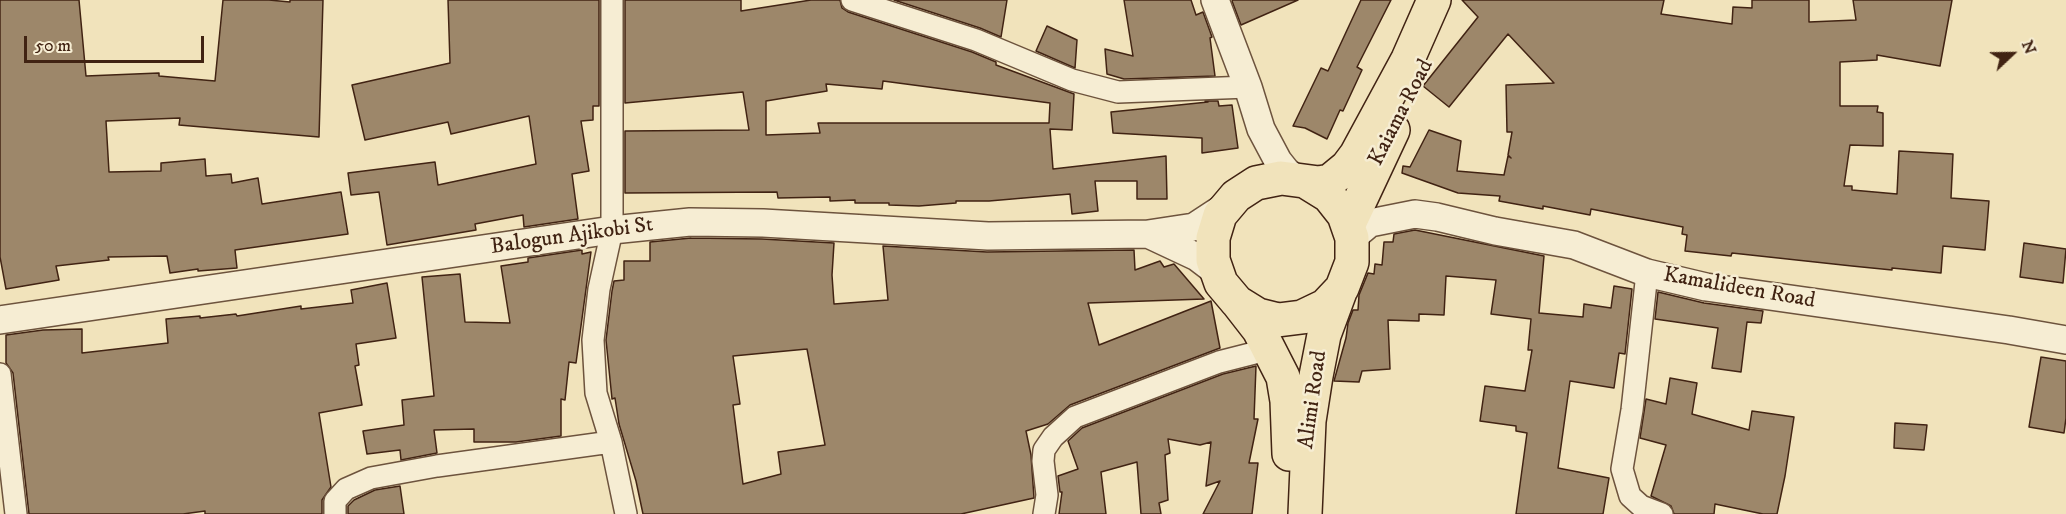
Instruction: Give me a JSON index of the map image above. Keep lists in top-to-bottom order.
{
  "streets": {
    "highway": ["Kaiama Road", "Alimi Road"],
    "street": ["Balogun Ajikobi St", "Kamalideen Road"]
  },
  "crossings": [
    ["Kaiama Road", "Balogun Ajikobi St"],
    ["Kaiama Road", "Kamalideen Road"],
    ["Kaiama Road", "Alimi Road"],
    ["Balogun Ajikobi St", "Kamalideen Road"],
    ["Balogun Ajikobi St", "Alimi Road"],
    ["Kamalideen Road", "Alimi Road"]
  ],
  "scale_bar": "50 m",
  "north": "right"
}
